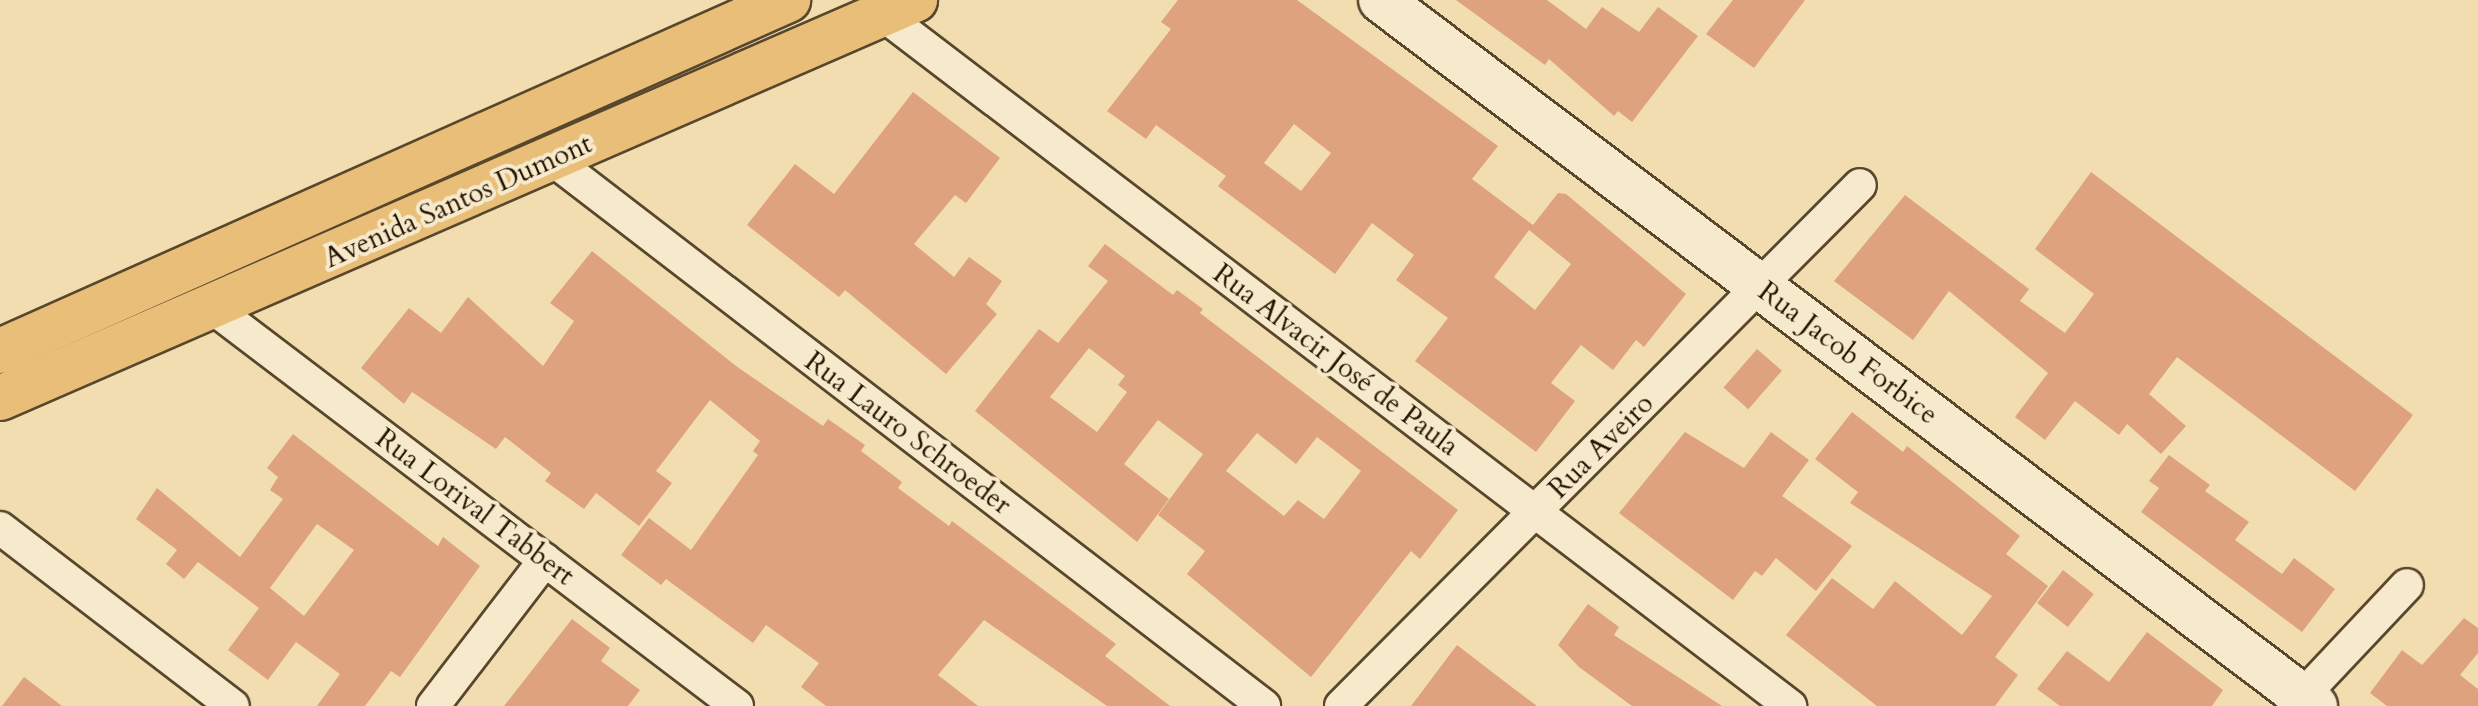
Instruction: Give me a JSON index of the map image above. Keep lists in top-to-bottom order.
{
  "streets": {
    "main road": ["Avenida Santos Dumont"],
    "street": [
      "Rua Jacob Forbice",
      "Rua Alvacir José de Paula",
      "Rua Lauro Schroeder",
      "Rua Aveiro",
      "Rua Lorival Tabbert"
    ]
  },
  "crossings": [
    ["Avenida Santos Dumont", "Rua Alvacir José de Paula"],
    ["Avenida Santos Dumont", "Rua Lauro Schroeder"],
    ["Avenida Santos Dumont", "Rua Lorival Tabbert"],
    ["Rua Jacob Forbice", "Rua Aveiro"],
    ["Rua Alvacir José de Paula", "Rua Aveiro"]
  ]
}
